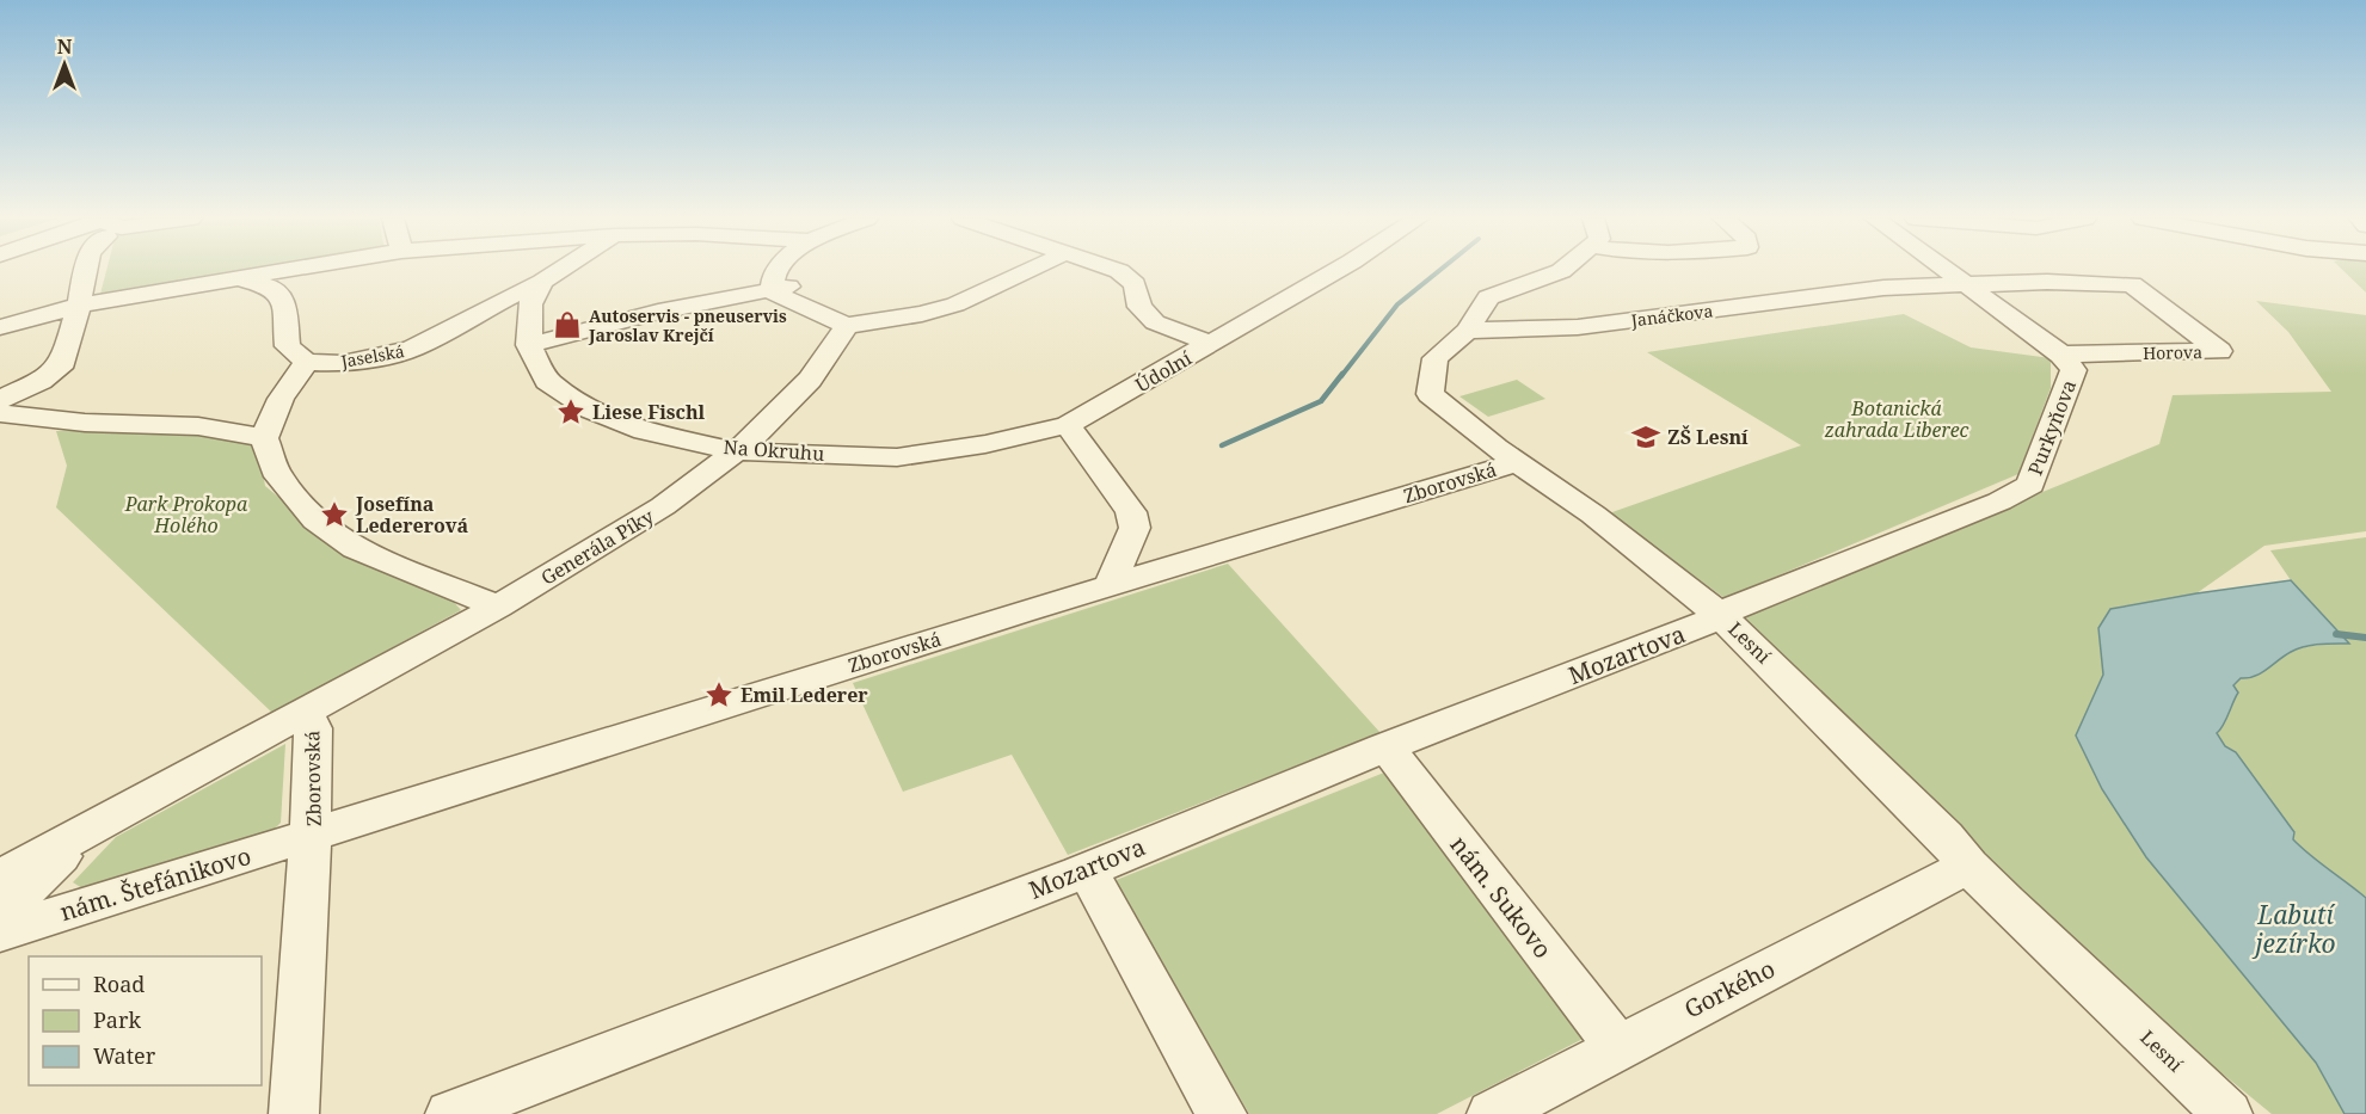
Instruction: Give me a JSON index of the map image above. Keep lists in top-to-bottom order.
{
  "streets": {
    "street": [
      "Janáčkova",
      "Horova",
      "Jaselská",
      "Údolní",
      "Purkyňova",
      "Na Okruhu",
      "Zborovská",
      "Generála Píky",
      "Lesní",
      "Mozartova",
      "nám. Štefánikovo",
      "nám. Sukovo",
      "Gorkého"
    ]
  },
  "crossings": [
    ["Janáčkova", "Horova"],
    ["Janáčkova", "Purkyňova"],
    ["Janáčkova", "Lesní"],
    ["Horova", "Purkyňova"],
    ["Jaselská", "Na Okruhu"],
    ["Údolní", "Na Okruhu"],
    ["Purkyňova", "Lesní"],
    ["Purkyňova", "Mozartova"],
    ["Na Okruhu", "Generála Píky"],
    ["Zborovská", "Generála Píky"],
    ["Zborovská", "Lesní"],
    ["Zborovská", "nám. Štefánikovo"],
    ["Generála Píky", "nám. Štefánikovo"],
    ["Lesní", "Mozartova"],
    ["Lesní", "Gorkého"],
    ["Mozartova", "nám. Sukovo"],
    ["nám. Sukovo", "Gorkého"]
  ],
  "water": ["Labutí jezírko"],
  "parks": ["Botanická zahrada Liberec", "Park Prokopa Holého"],
  "places": {
    "shop": ["Autoservis - pneuservis Jaroslav Krejčí"],
    "place": ["Liese Fischl", "Josefína Ledererová", "Emil Lederer"],
    "school or university": ["ZŠ Lesní"]
  },
  "legend": ["Road", "Park", "Water"],
  "north": "top"
}
